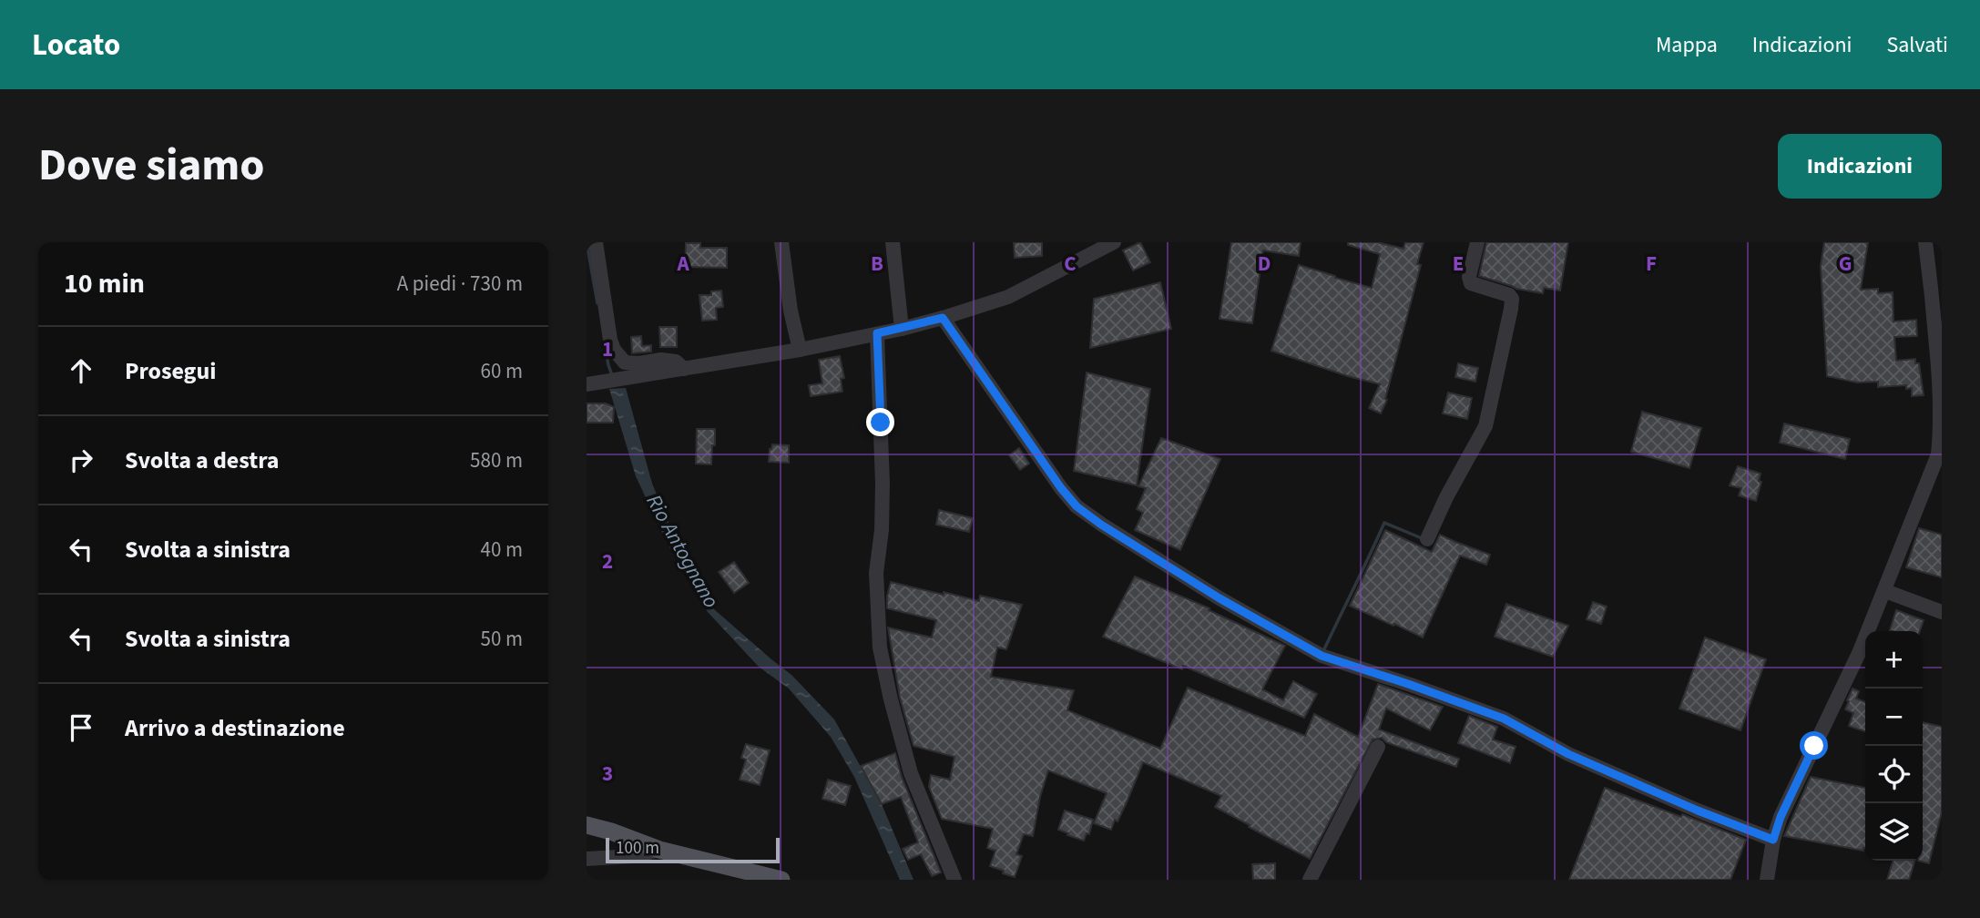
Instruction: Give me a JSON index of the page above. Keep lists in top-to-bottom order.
{
  "water": ["Rio Antognano"],
  "scale_bar": "100 m",
  "page": {
    "header": "Locato",
    "nav": ["Mappa", "Indicazioni", "Salvati"],
    "title": "Dove siamo",
    "buttons": "Indicazioni",
    "heading": ["10 min", "A piedi · 730 m"],
    "list": [
      ["Prosegui", "60 m"],
      ["Svolta a destra", "580 m"],
      ["Svolta a sinistra", "40 m"],
      ["Svolta a sinistra", "50 m"],
      "Arrivo a destinazione"
    ],
    "map_buttons": ["+", "−"],
    "scale": "100 m"
  },
  "grid": {
    "columns": [
      "A",
      "B",
      "C",
      "D",
      "E",
      "F",
      "G"
    ],
    "rows": ["1", "2", "3"]
  }
}
